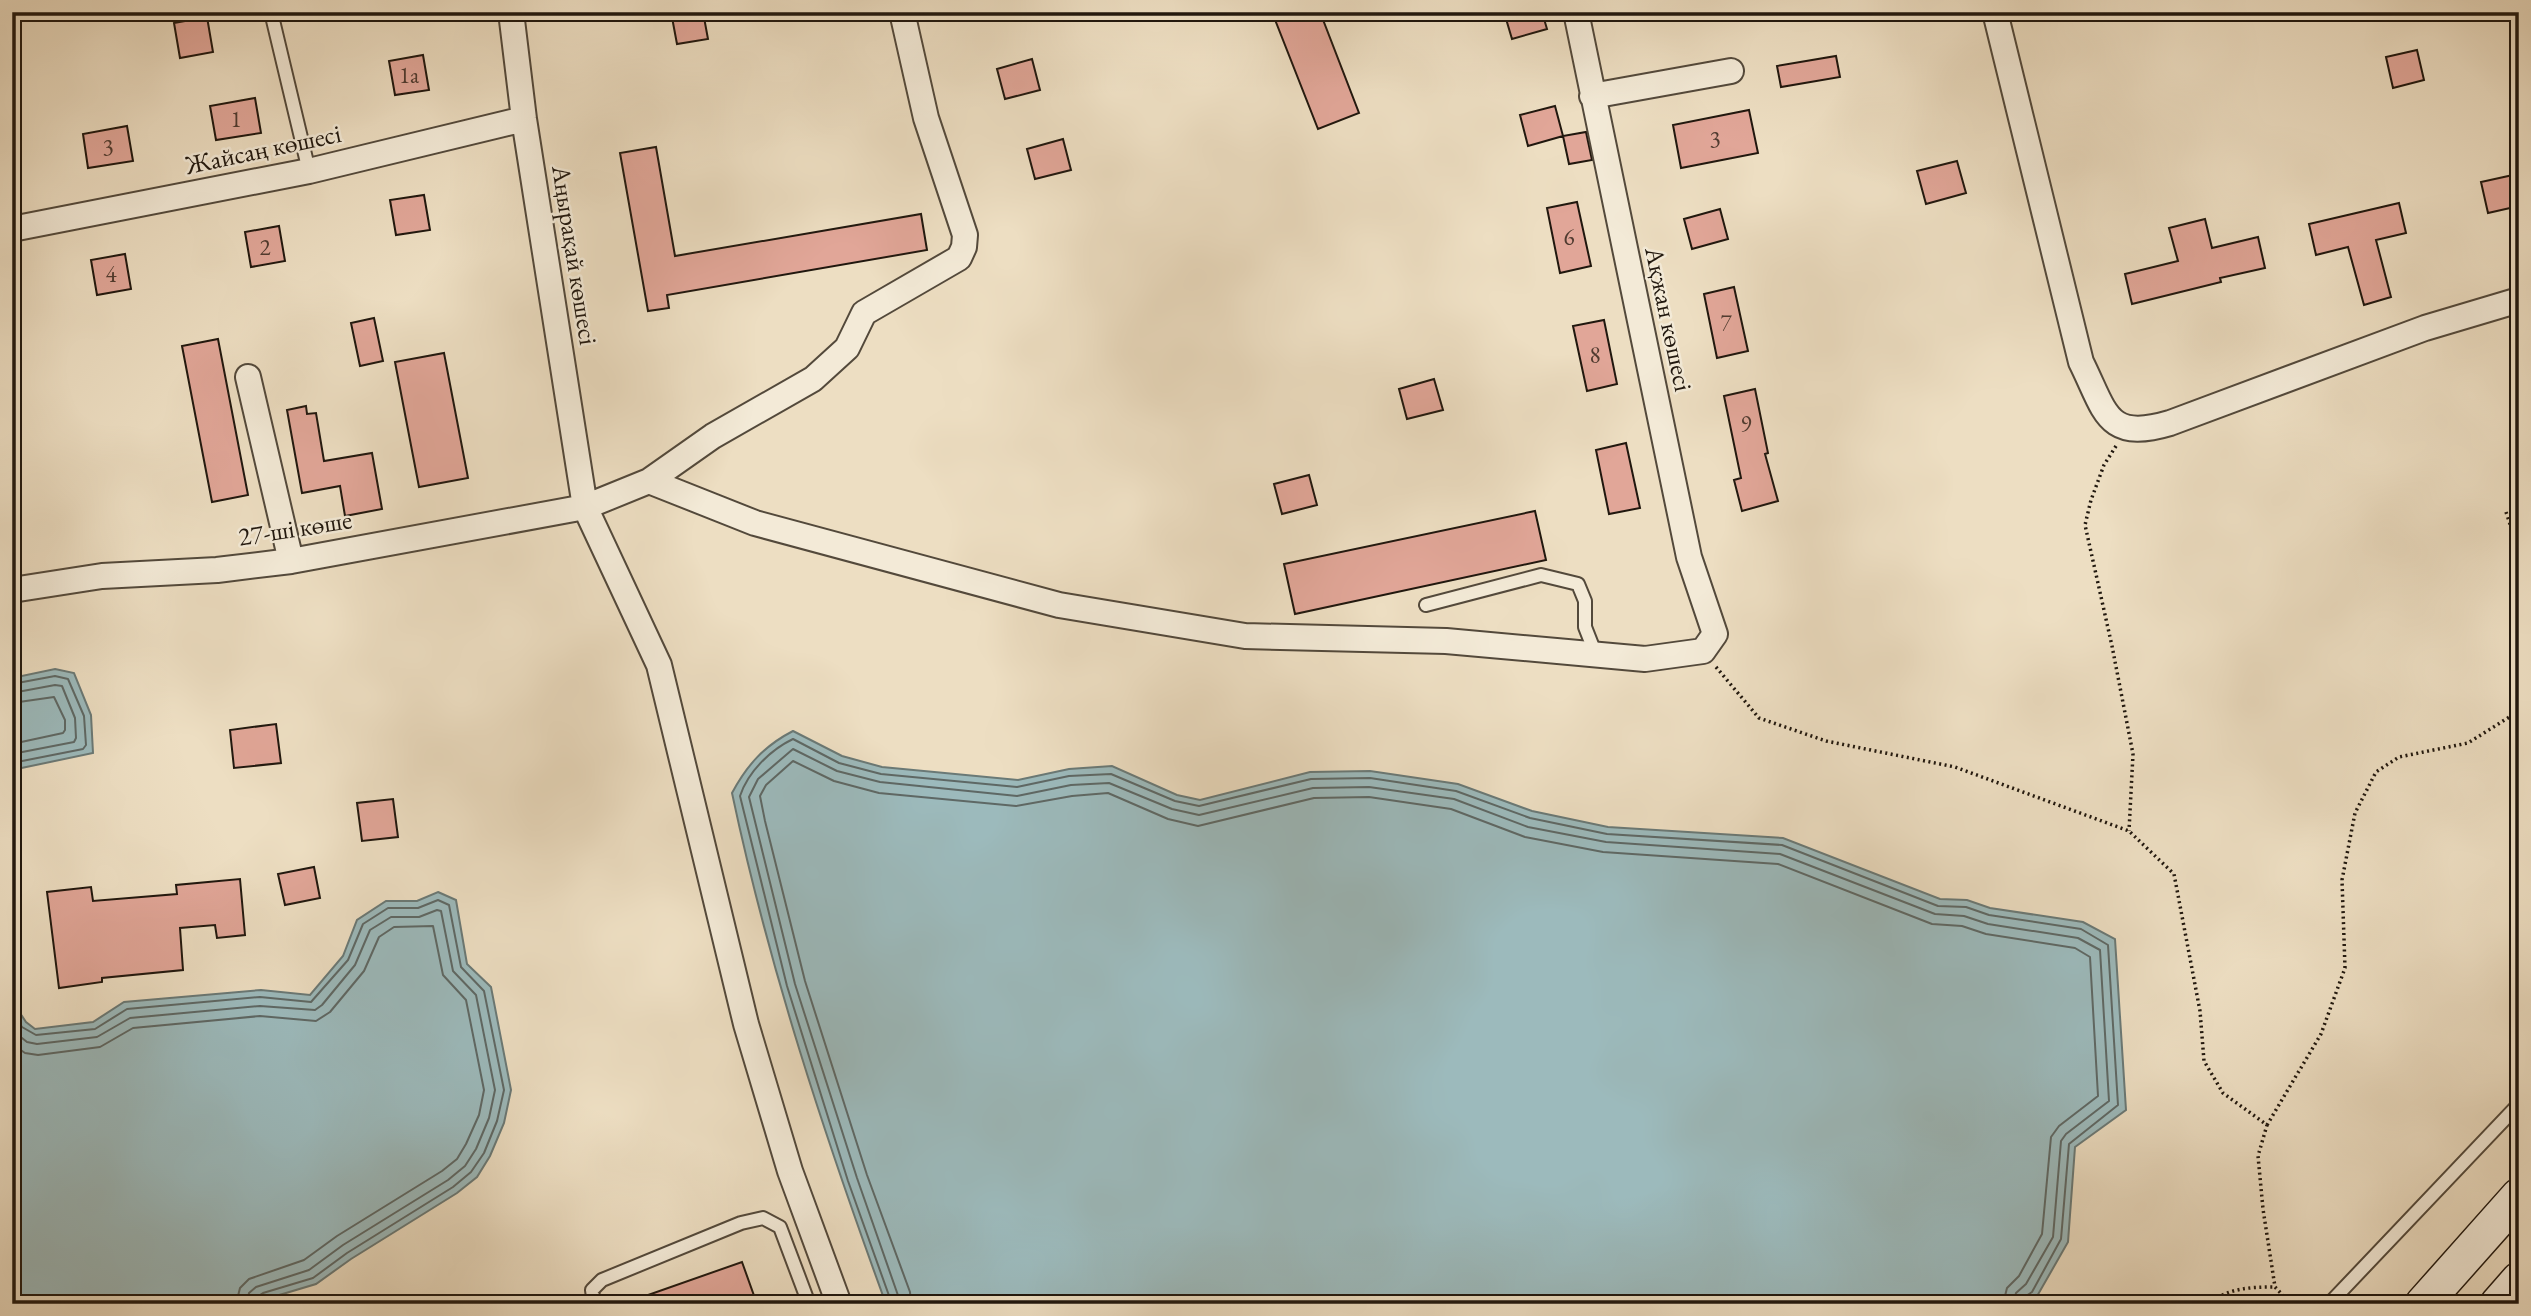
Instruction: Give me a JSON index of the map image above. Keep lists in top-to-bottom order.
{
  "streets": {
    "street": [
      "Жайсаң көшесі",
      "Аңырақай көшесі",
      "Ақжан көшесі",
      "27-ші көше"
    ]
  },
  "crossings": [
    ["Жайсаң көшесі", "Аңырақай көшесі"],
    ["Аңырақай көшесі", "27-ші көше"]
  ],
  "house_numbers": [
    "1а",
    "1",
    "3",
    "3",
    "6",
    "2",
    "4",
    "7",
    "8",
    "9"
  ]
}
